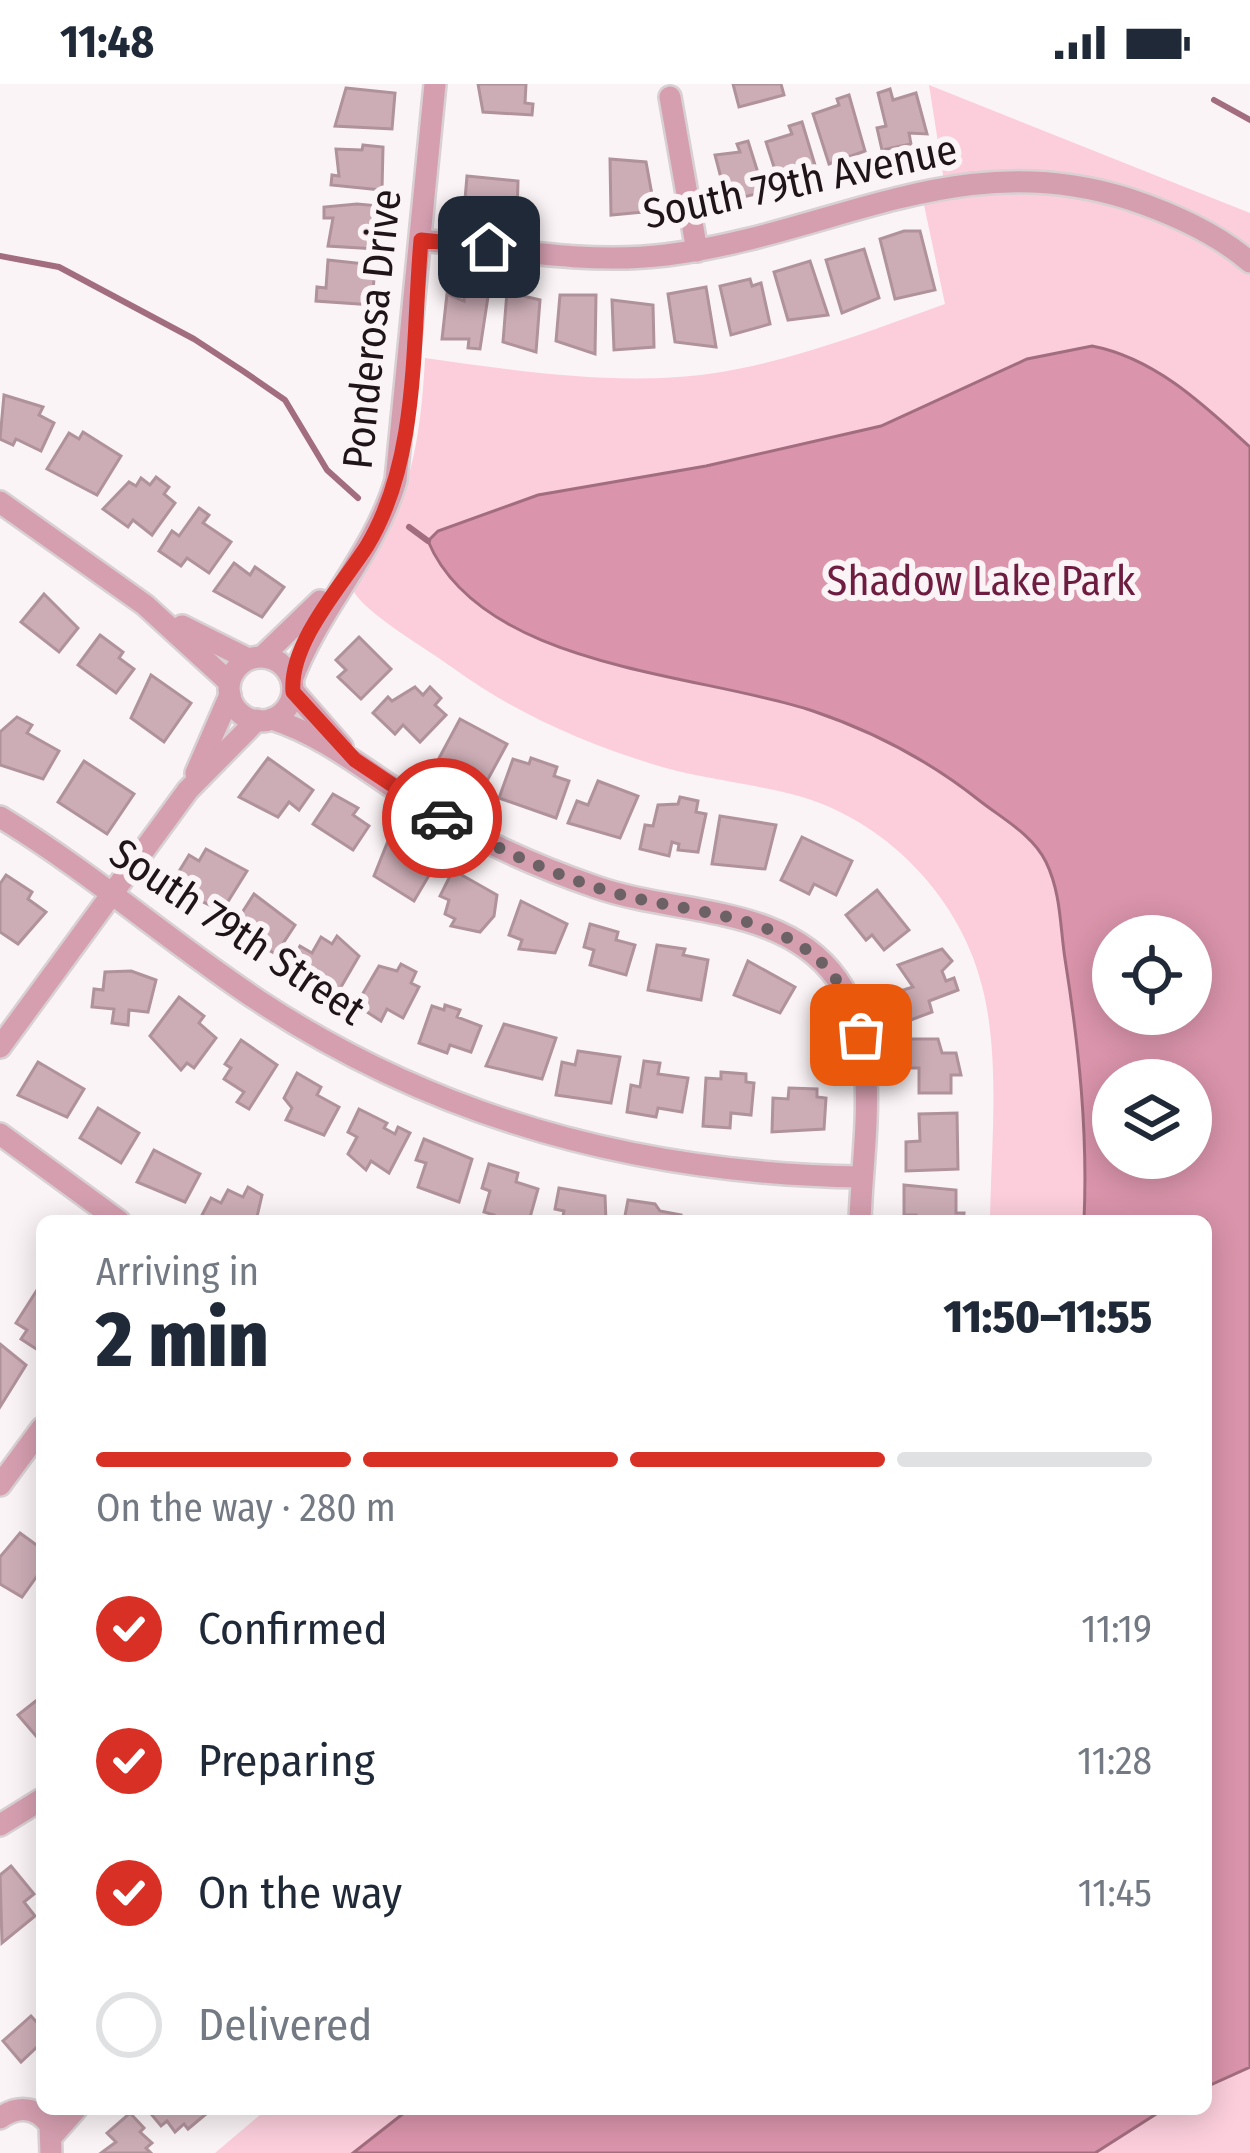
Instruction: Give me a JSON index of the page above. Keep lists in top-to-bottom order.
{
  "streets": {
    "street": ["South 79th Avenue", "Ponderosa Drive", "South 79th Street"]
  },
  "crossings": [
    ["South 79th Avenue", "Ponderosa Drive"]
  ],
  "parks": ["Shadow Lake Park"],
  "page": {
    "status": "11:48",
    "heading": ["2 min", "Arriving in", "11:50–11:55"],
    "bar": "On the way · 280 m",
    "list": [
      ["Confirmed", "11:19"],
      ["Preparing", "11:28"],
      ["On the way", "11:45"],
      "Delivered"
    ]
  }
}
